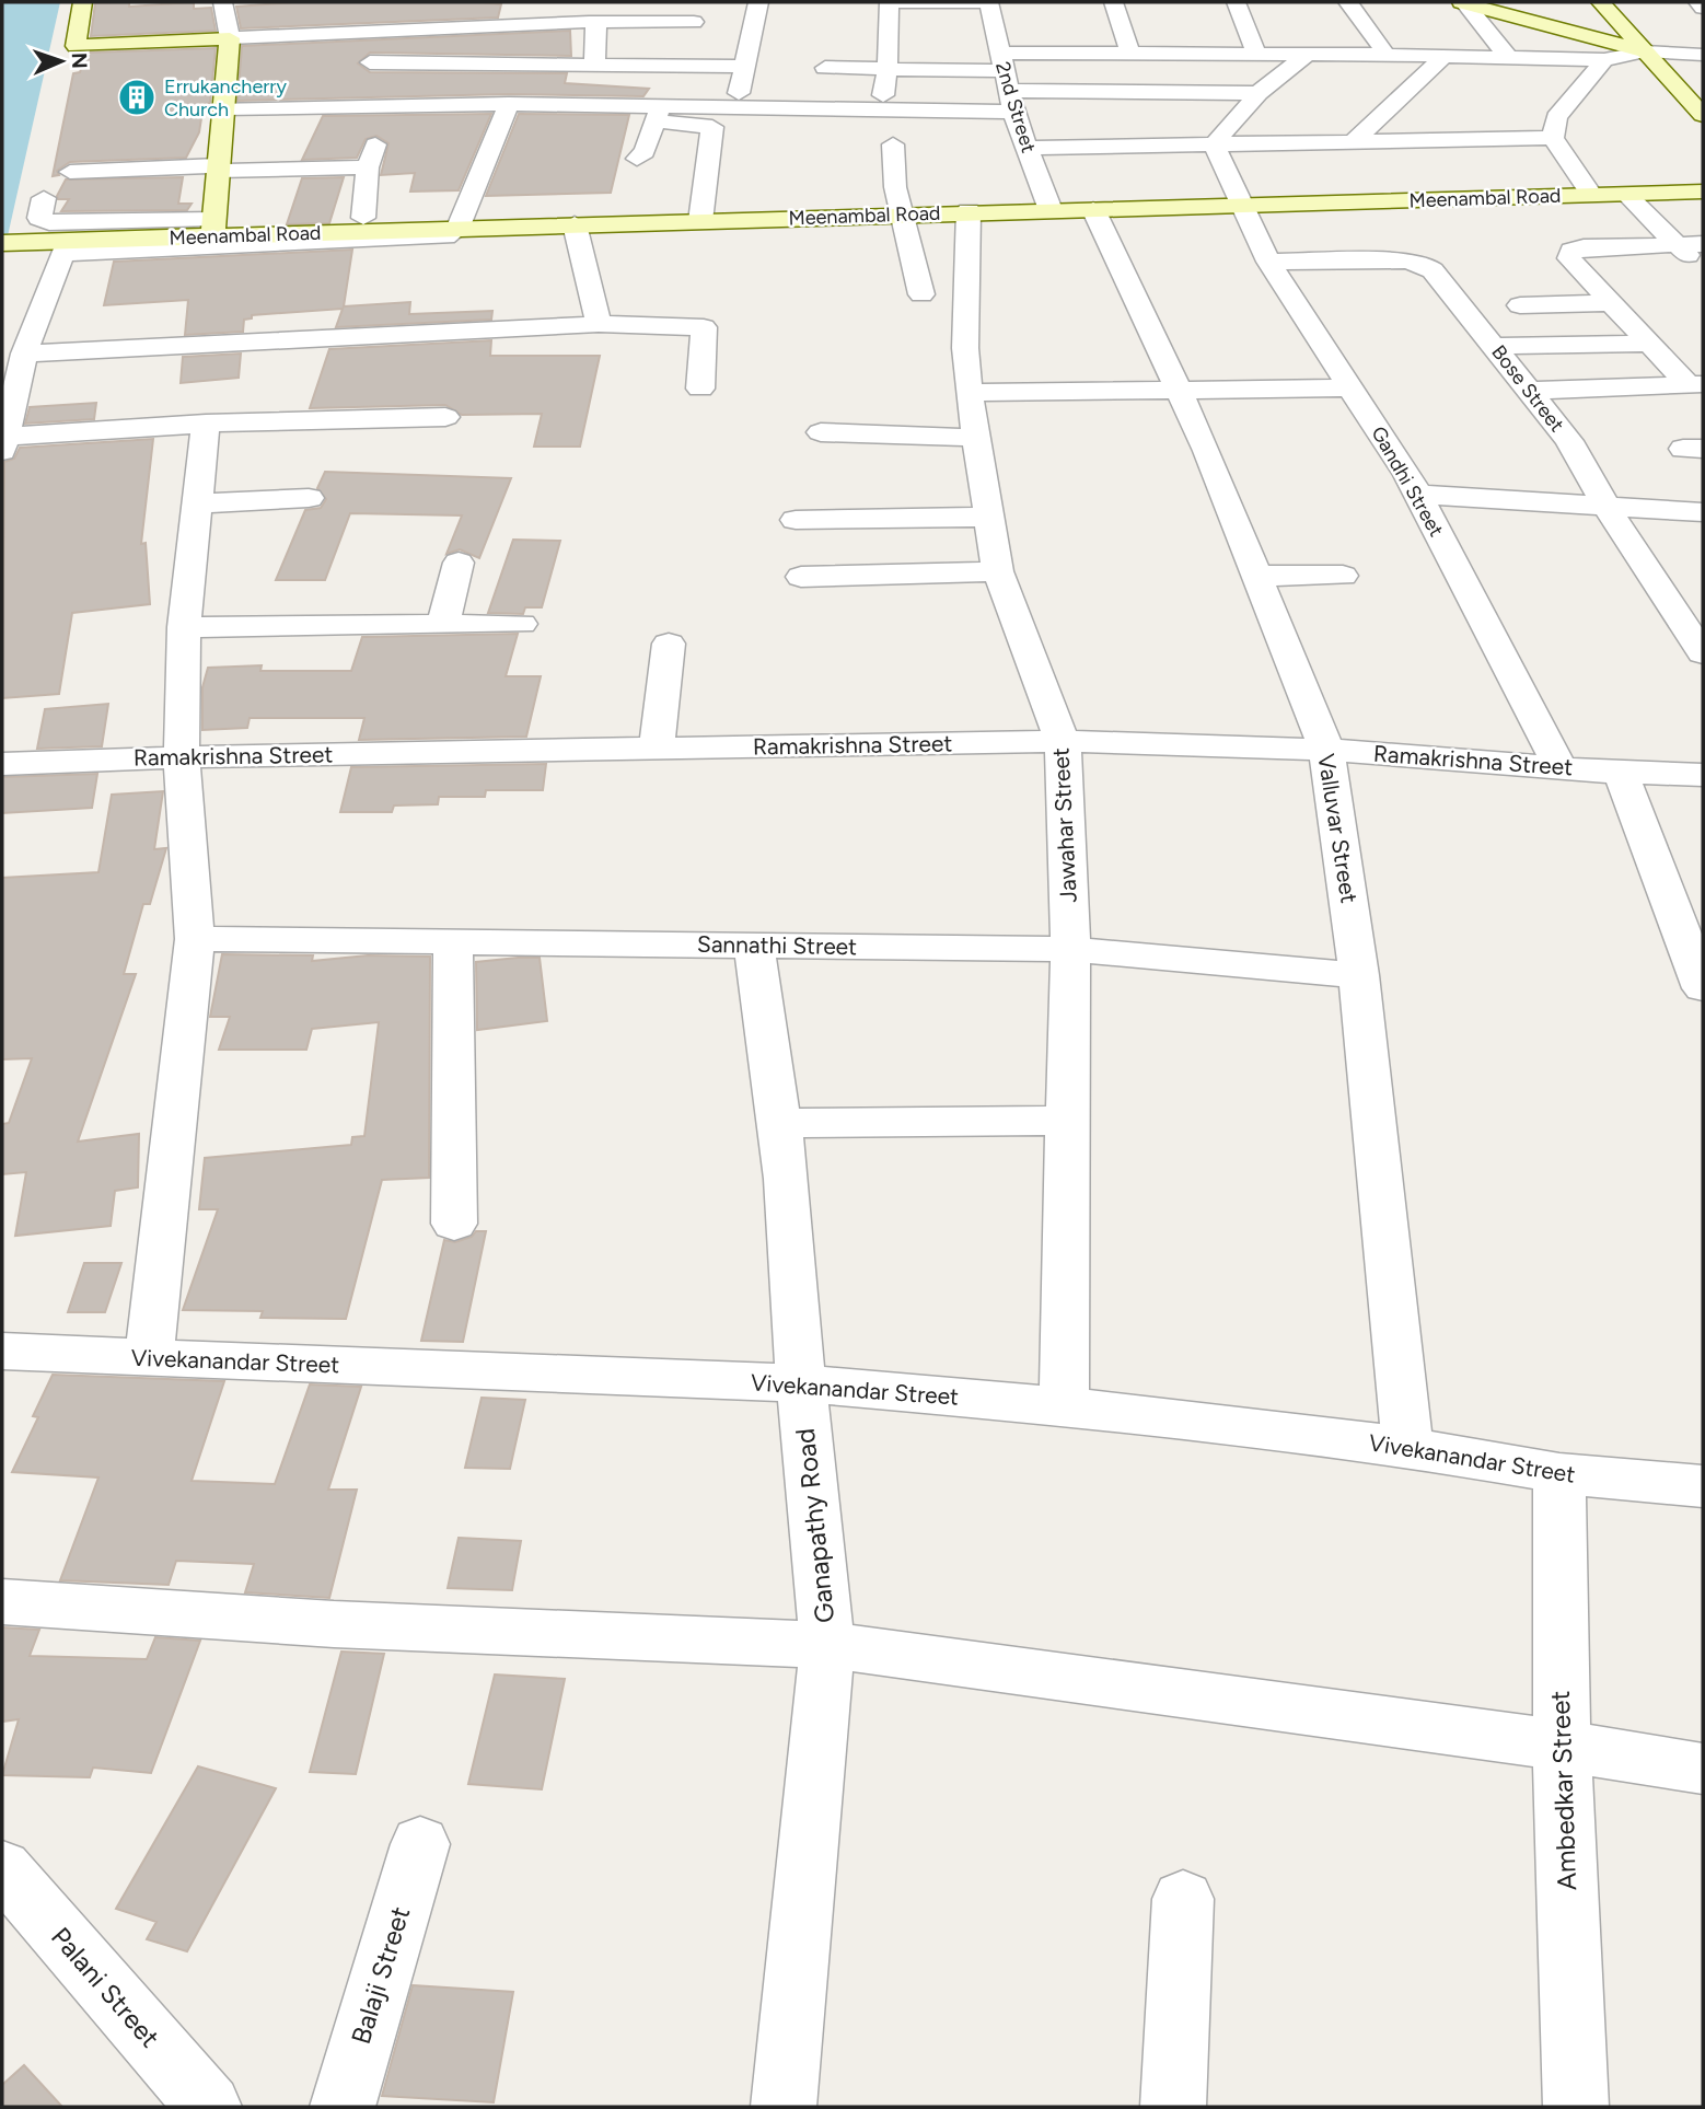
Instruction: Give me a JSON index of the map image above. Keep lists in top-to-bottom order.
{
  "streets": {
    "main road": ["Meenambal Road"],
    "street": [
      "2nd Street",
      "Bose Street",
      "Gandhi Street",
      "Ramakrishna Street",
      "Jawahar Street",
      "Valluvar Street",
      "Sannathi Street",
      "Vivekanandar Street",
      "Ganapathy Road",
      "Ambedkar Street",
      "Balaji Street",
      "Palani Street"
    ]
  },
  "crossings": [
    ["2nd Street", "Meenambal Road"],
    ["Meenambal Road", "Gandhi Street"],
    ["Meenambal Road", "Jawahar Street"],
    ["Meenambal Road", "Valluvar Street"],
    ["Bose Street", "Gandhi Street"],
    ["Gandhi Street", "Ramakrishna Street"],
    ["Ramakrishna Street", "Jawahar Street"],
    ["Ramakrishna Street", "Valluvar Street"],
    ["Jawahar Street", "Sannathi Street"],
    ["Jawahar Street", "Vivekanandar Street"],
    ["Valluvar Street", "Sannathi Street"],
    ["Valluvar Street", "Vivekanandar Street"],
    ["Sannathi Street", "Ganapathy Road"],
    ["Vivekanandar Street", "Ganapathy Road"],
    ["Vivekanandar Street", "Ambedkar Street"]
  ],
  "places": {
    "building": ["Errukancherry Church"]
  },
  "north": "right"
}
